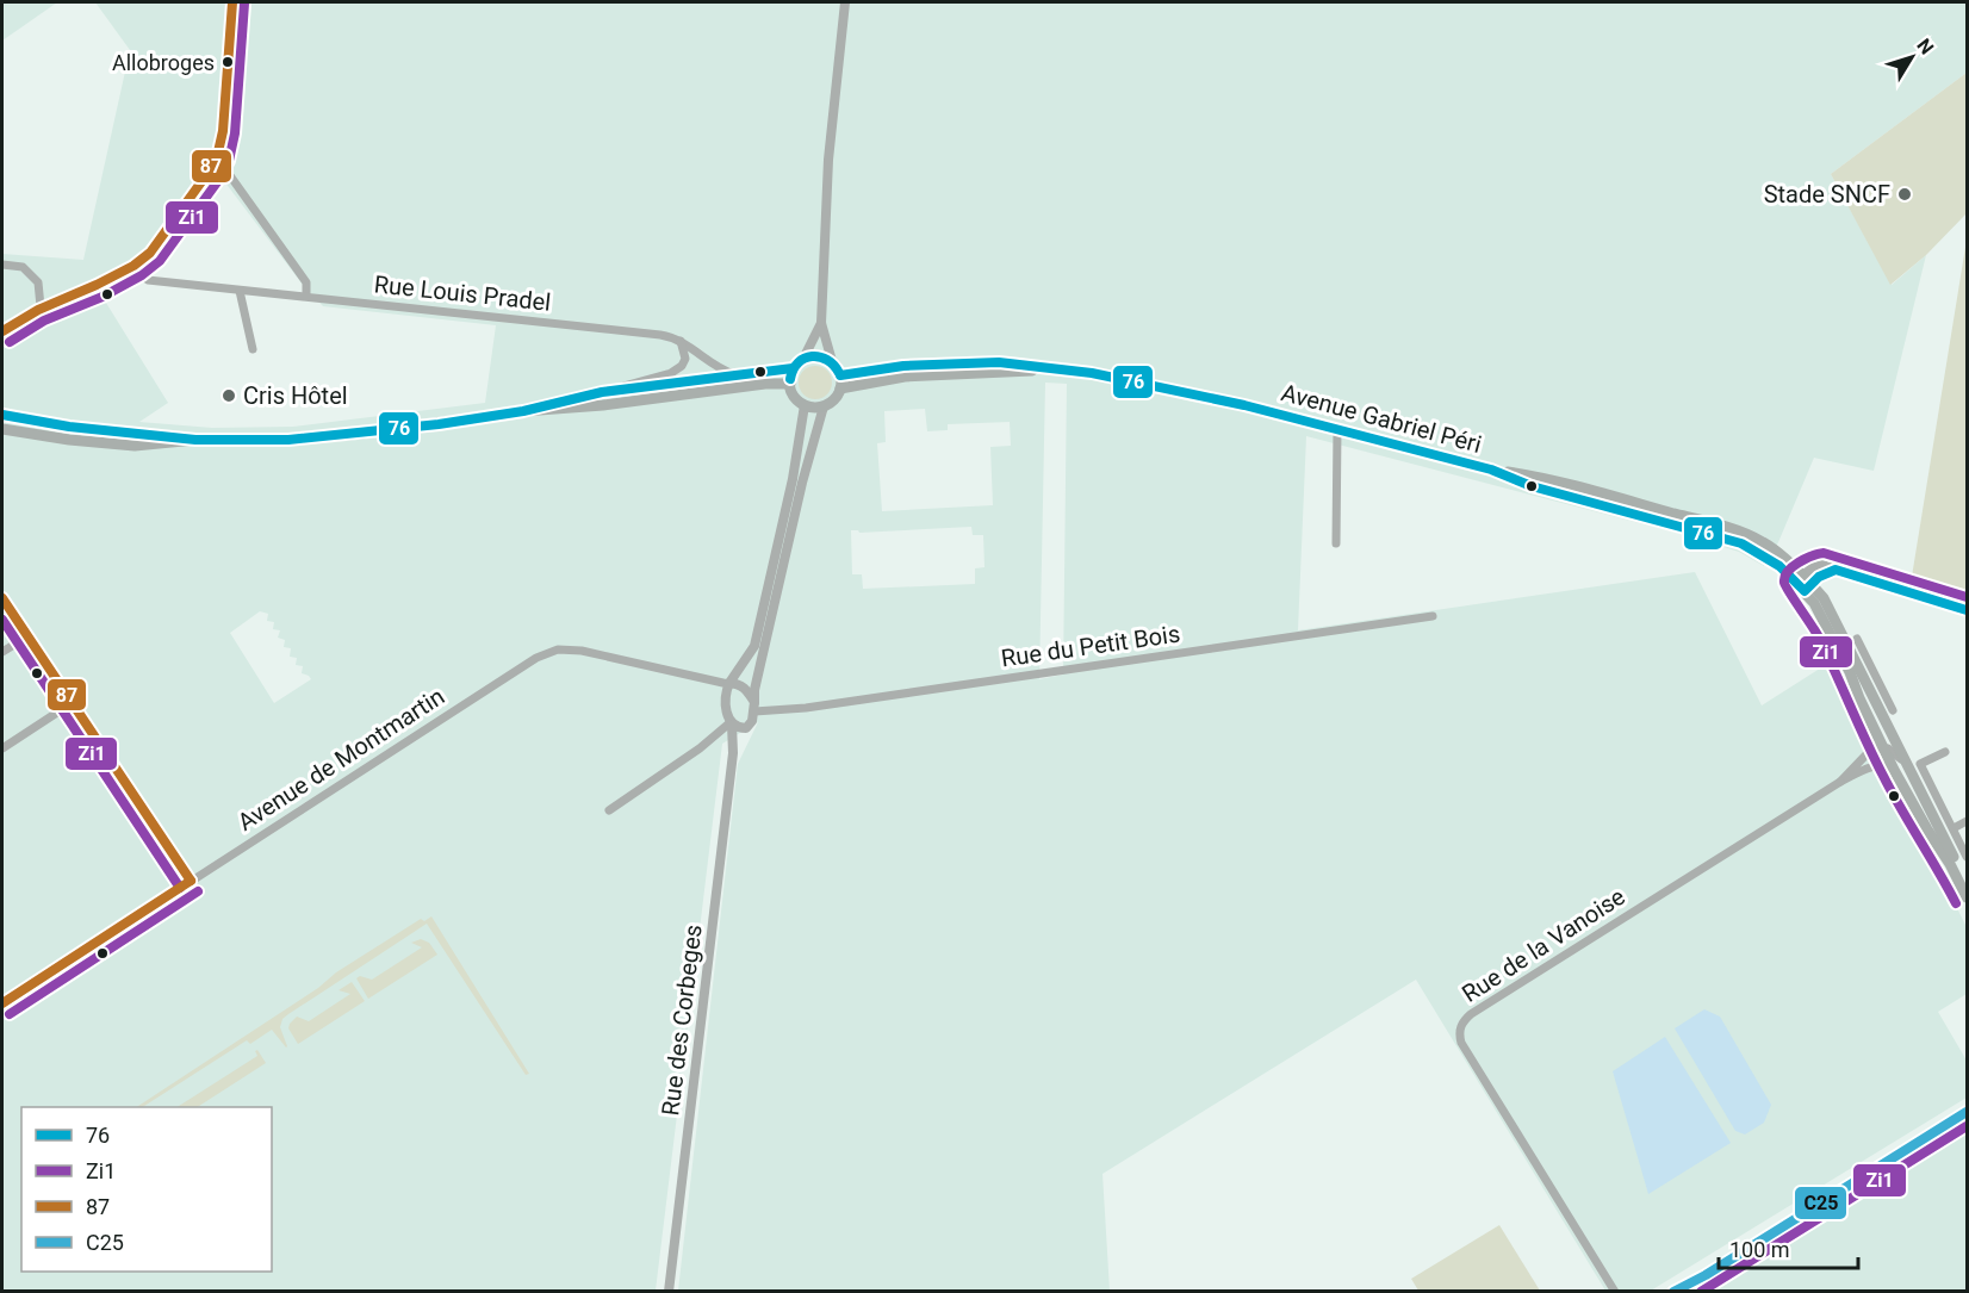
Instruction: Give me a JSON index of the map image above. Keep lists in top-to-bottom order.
{
  "streets": {
    "main road": ["Avenue Gabriel Péri"],
    "street": [
      "Rue Louis Pradel",
      "Rue du Petit Bois",
      "Avenue de Montmartin",
      "Rue de la Vanoise",
      "Rue des Corbeges"
    ]
  },
  "crossings": [
    ["Avenue Gabriel Péri", "Rue des Corbeges"],
    ["Rue du Petit Bois", "Rue des Corbeges"],
    ["Avenue de Montmartin", "Rue des Corbeges"]
  ],
  "places": ["Allobroges", "Stade SNCF", "Cris Hôtel"],
  "lines": [
    "transit line 87",
    "transit line Zi1",
    "transit line 76",
    "transit line C25"
  ],
  "legend": [
    "76",
    "Zi1",
    "87",
    "C25"
  ],
  "scale_bar": "100 m",
  "north": "top right"
}
